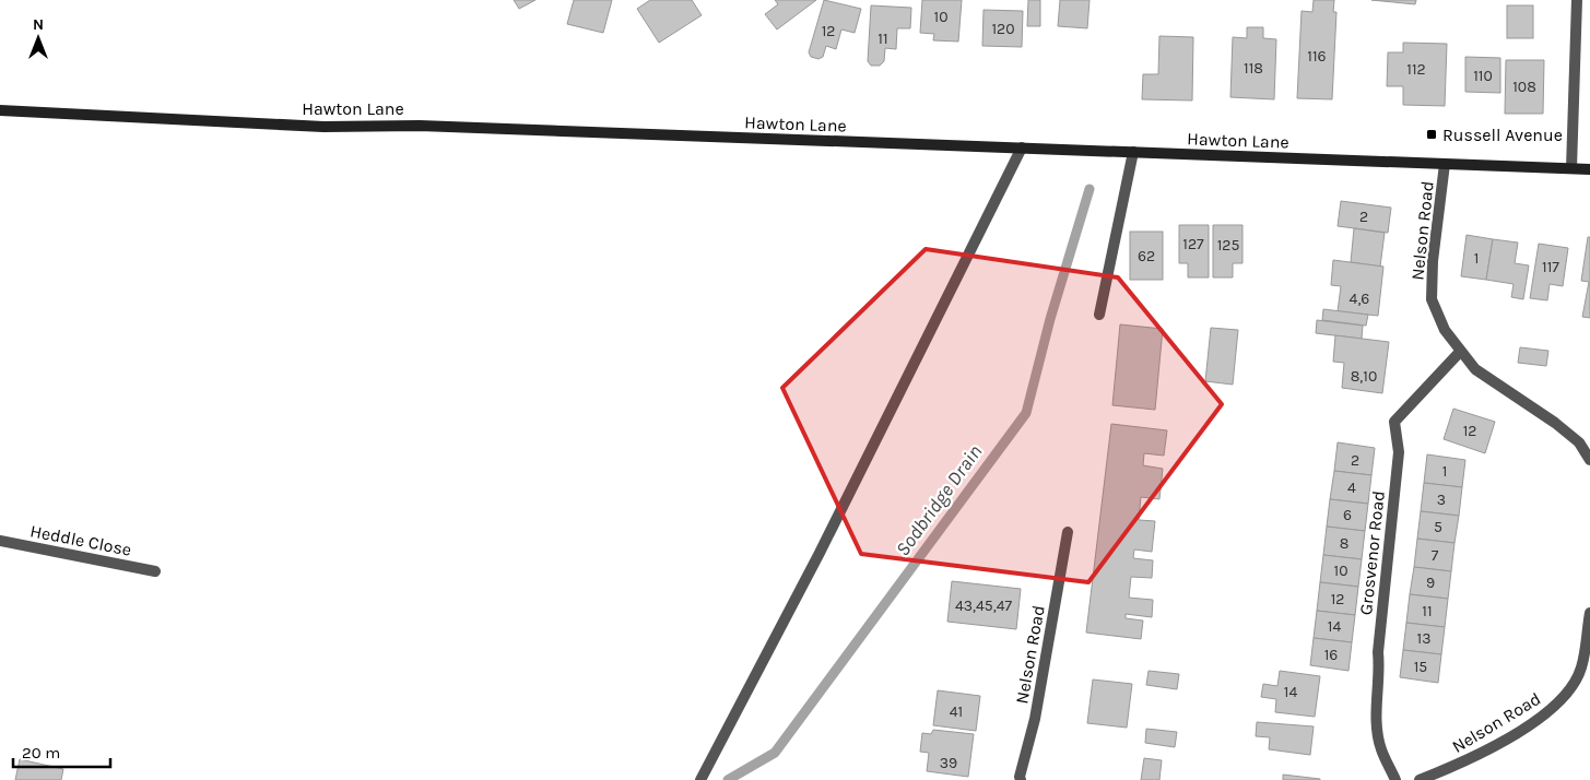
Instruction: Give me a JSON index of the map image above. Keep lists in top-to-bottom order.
{
  "streets": {
    "street": [
      "Hawton Lane",
      "Nelson Road",
      "Heddle Close",
      "Grosvenor Road"
    ]
  },
  "crossings": [
    ["Hawton Lane", "Nelson Road"],
    ["Nelson Road", "Grosvenor Road"]
  ],
  "water": ["Sodbridge Drain"],
  "places": {
    "transit": ["Russell Avenue"]
  },
  "house_numbers": [
    "10",
    "120",
    "12",
    "11",
    "116",
    "118",
    "112",
    "110",
    "108",
    "2",
    "127",
    "125",
    "62",
    "1",
    "117",
    "4,6",
    "8,10",
    "12",
    "2",
    "1",
    "4",
    "3",
    "6",
    "5",
    "8",
    "7",
    "10",
    "9",
    "12",
    "43,45,47",
    "11",
    "14",
    "13",
    "16",
    "15",
    "14",
    "41",
    "39"
  ],
  "scale_bar": "20 m",
  "north": "top"
}
